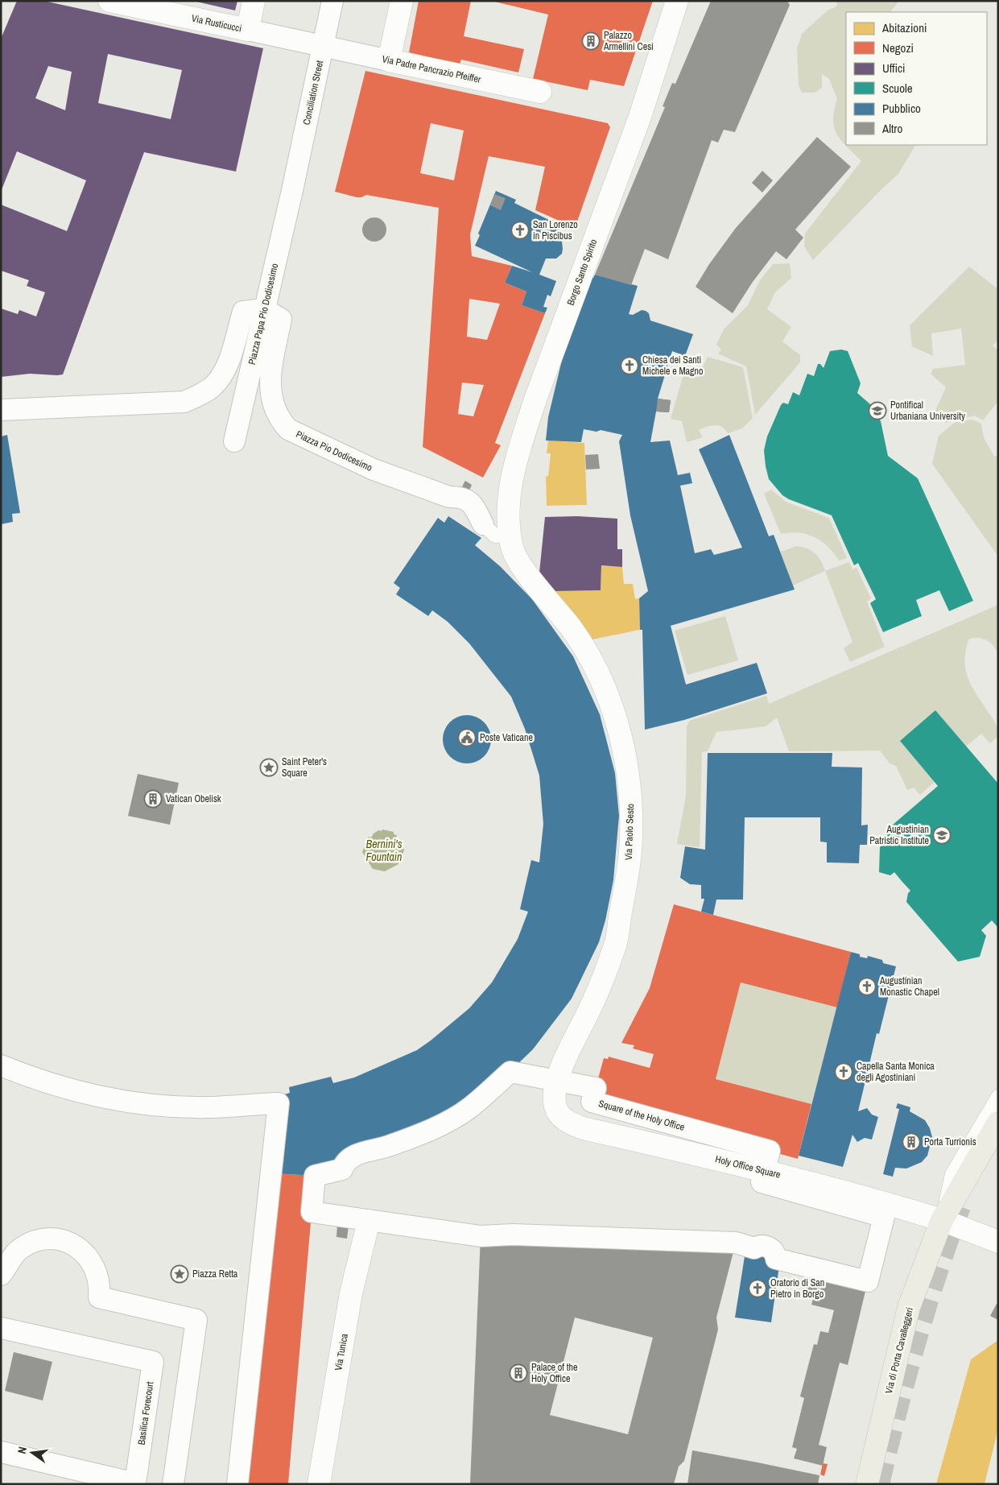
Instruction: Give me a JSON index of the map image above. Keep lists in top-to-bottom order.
{
  "streets": {
    "main road": ["Via di Porta Cavalleggeri"],
    "street": [
      "Via Rusticucci",
      "Via Padre Pancrazio Pfeiffer",
      "Conciliation Street",
      "Borgo Santo Spirito",
      "Piazza Papa Pio Dodicesimo",
      "Piazza Pio Dodicesimo",
      "Via Paolo Sesto",
      "Square of the Holy Office",
      "Holy Office Square",
      "Via Tunica",
      "Basilica Forecourt"
    ]
  },
  "crossings": [
    ["Via Rusticucci", "Via Padre Pancrazio Pfeiffer"],
    ["Via Rusticucci", "Conciliation Street"],
    ["Via Padre Pancrazio Pfeiffer", "Conciliation Street"],
    ["Conciliation Street", "Piazza Papa Pio Dodicesimo"],
    ["Borgo Santo Spirito", "Via Paolo Sesto"],
    ["Piazza Papa Pio Dodicesimo", "Piazza Pio Dodicesimo"],
    ["Via Paolo Sesto", "Square of the Holy Office"],
    ["Via Paolo Sesto", "Holy Office Square"],
    ["Square of the Holy Office", "Holy Office Square"],
    ["Square of the Holy Office", "Via Tunica"],
    ["Holy Office Square", "Via di Porta Cavalleggeri"]
  ],
  "water": ["Bernini's Fountain"],
  "places": {
    "building": [
      "Palazzo Armellini Cesi",
      "Vatican Obelisk",
      "Porta Turrionis",
      "Palace of the Holy Office"
    ],
    "church": [
      "San Lorenzo in Piscibus",
      "Chiesa dei Santi Michele e Magno",
      "Augustinian Monastic Chapel",
      "Capella Santa Monica degli Agostiniani",
      "Oratorio di San Pietro in Borgo"
    ],
    "school or university": ["Pontifical Urbaniana University", "Augustinian Patristic Institute"],
    "public building": ["Poste Vaticane"],
    "place": ["Saint Peter's Square", "Piazza Retta"]
  },
  "legend": [
    "Abitazioni",
    "Negozi",
    "Uffici",
    "Scuole",
    "Pubblico",
    "Altro"
  ],
  "north": "left"
}
